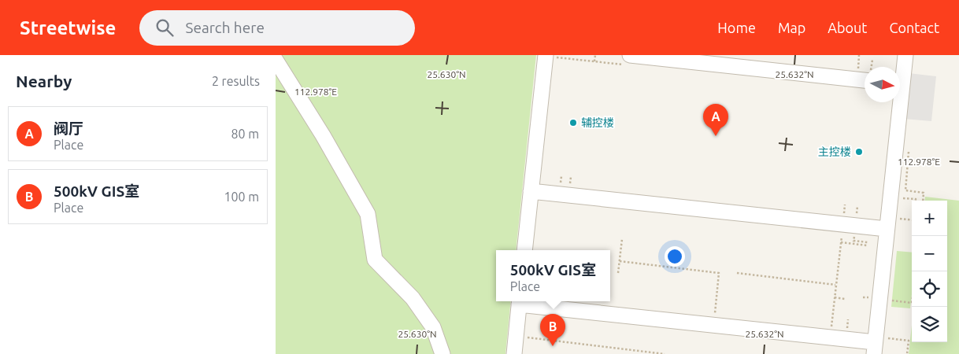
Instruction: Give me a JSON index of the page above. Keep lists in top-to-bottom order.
{
  "places": ["辅控楼", "主控楼"],
  "north": "right",
  "page": {
    "header": "Streetwise",
    "search": "Search here",
    "nav": [
      "Home",
      "Map",
      "About",
      "Contact"
    ],
    "heading": ["Nearby", "2 results"],
    "pins": ["A", "B"],
    "list": [
      {
        "mark": "A",
        "name": "阀厅",
        "note": "Place",
        "value": "80 m"
      },
      {
        "mark": "B",
        "name": "500kV GIS室",
        "note": "Place",
        "value": "100 m"
      }
    ],
    "map_buttons": ["+", "−"],
    "popup": ["500kV GIS室", "Place"]
  },
  "coordinates": ["25.630°N", "25.632°N", "112.978°E"]
}
